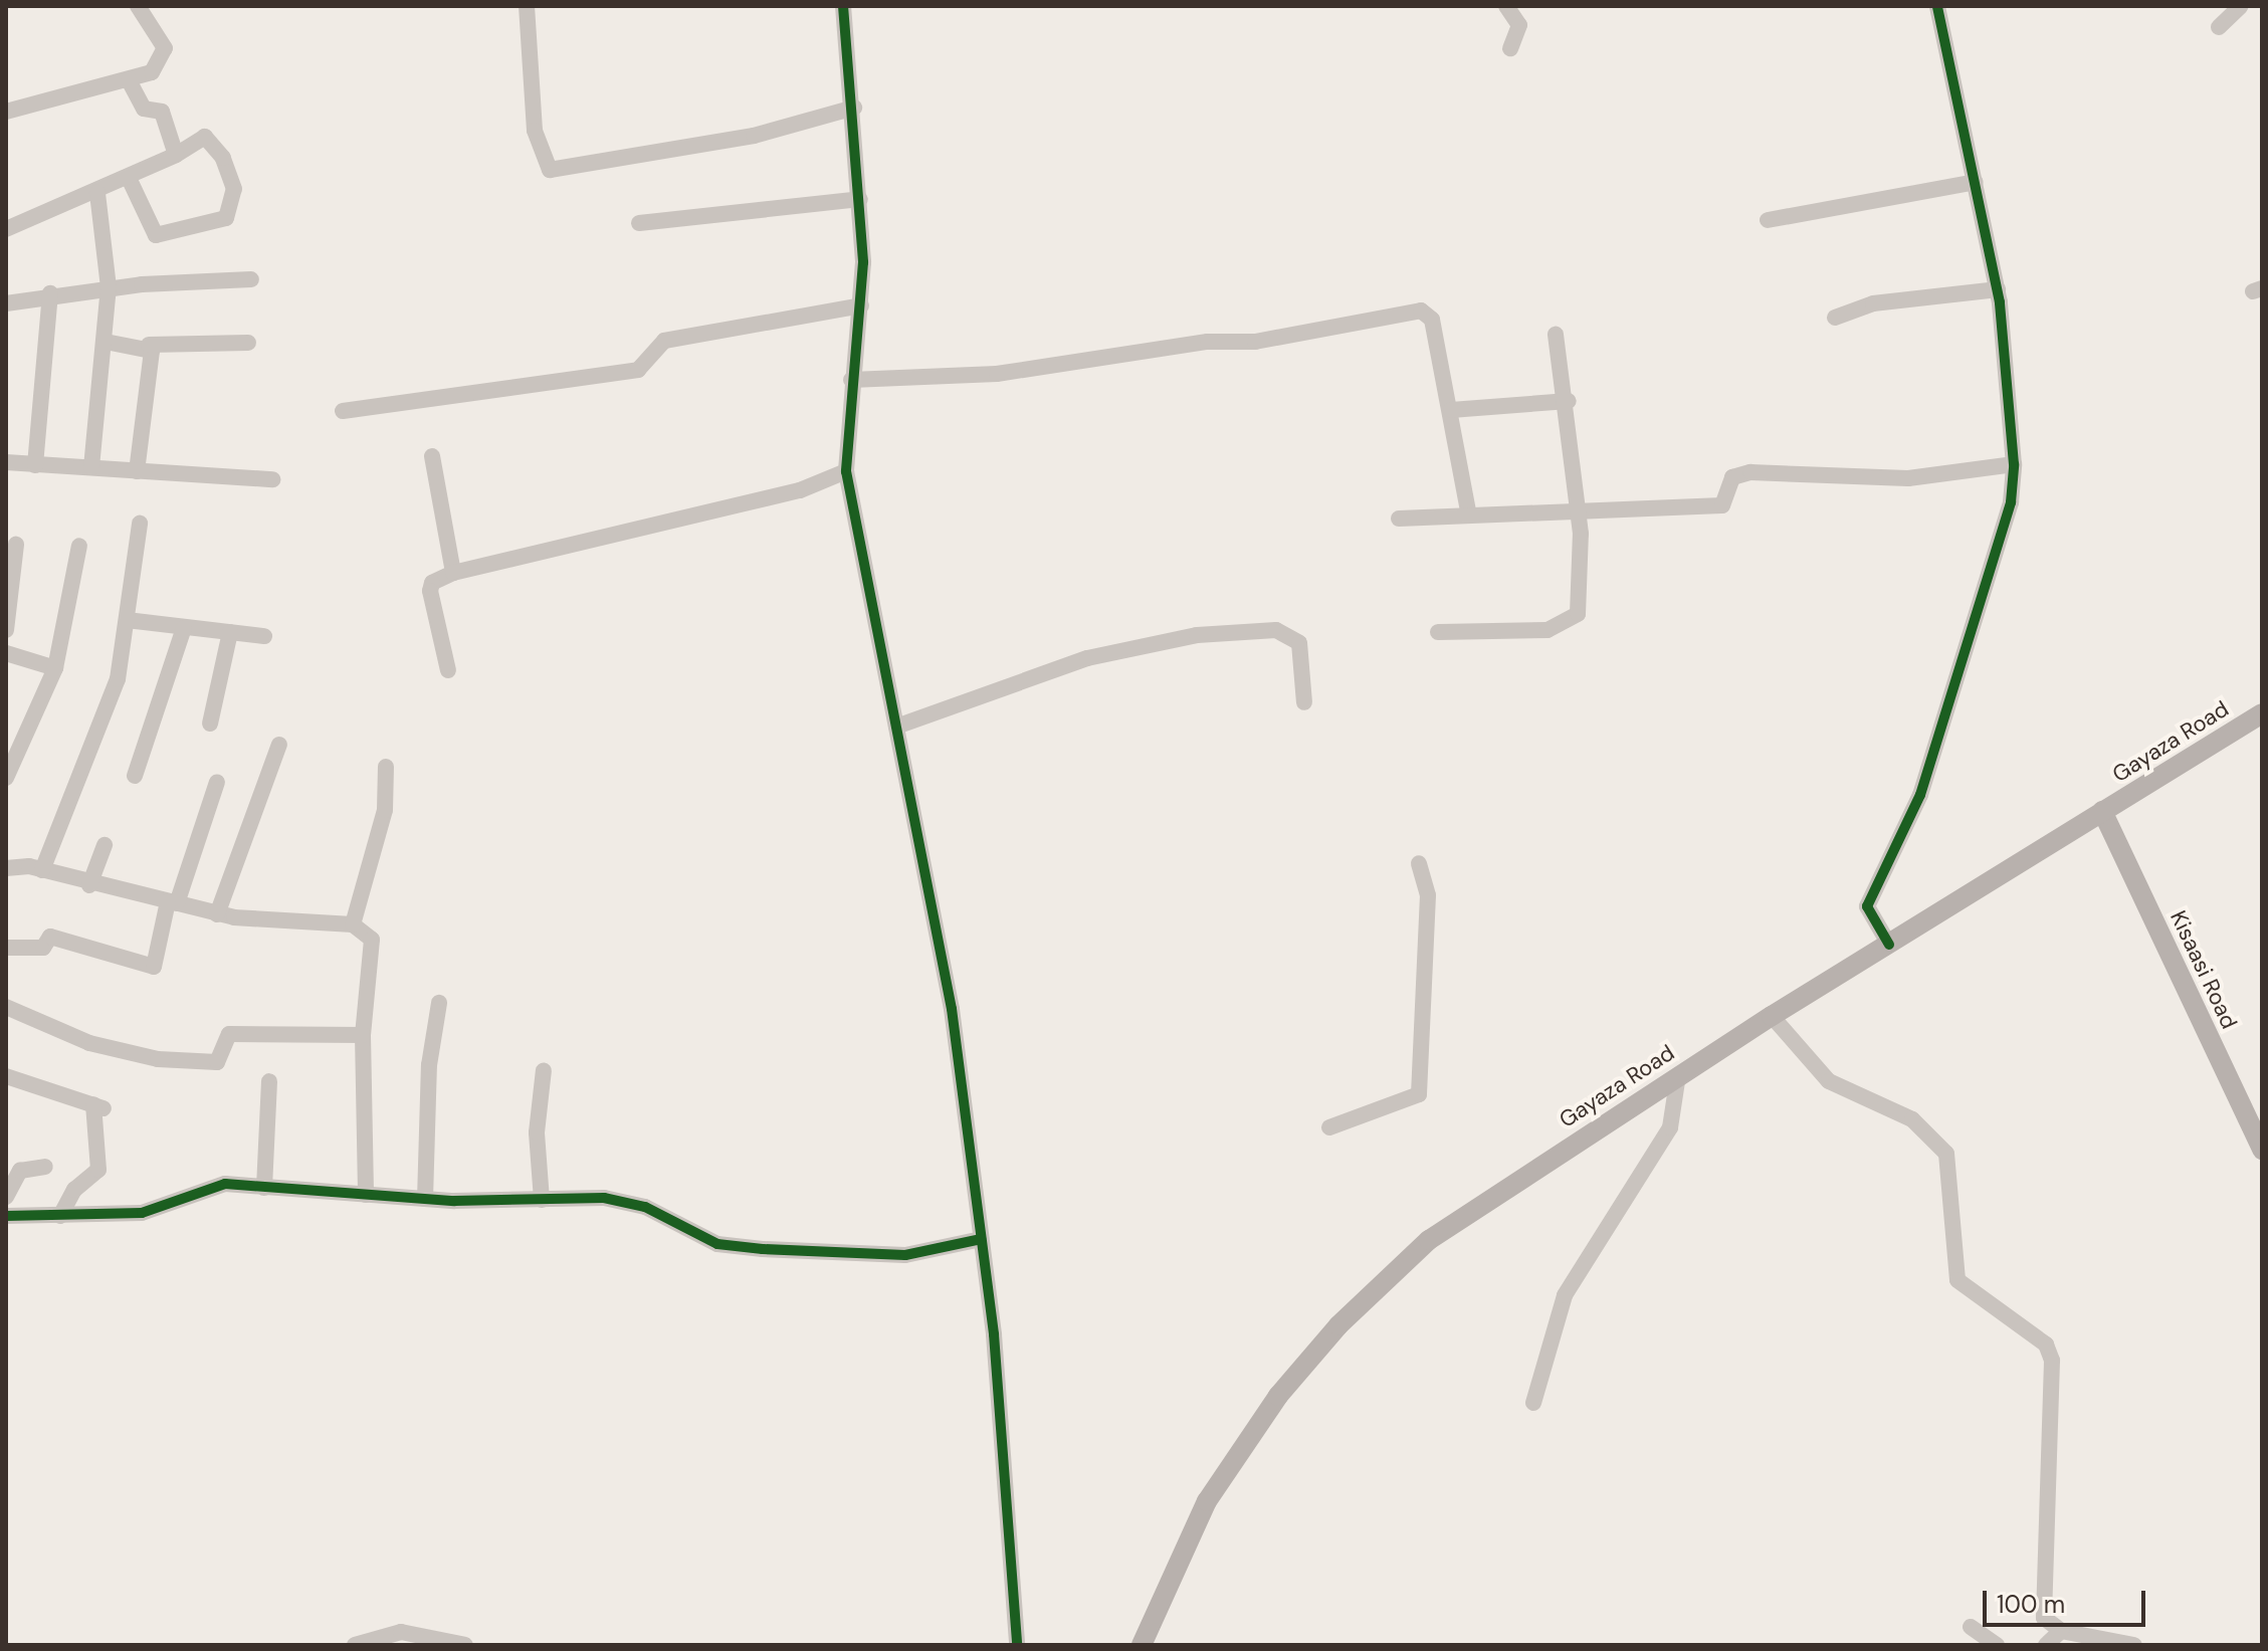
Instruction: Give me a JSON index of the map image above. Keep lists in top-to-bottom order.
{
  "streets": {
    "main road": ["Gayaza Road", "Kisaasi Road"]
  },
  "crossings": [
    ["Gayaza Road", "Kisaasi Road"]
  ],
  "scale_bar": "100 m"
}
